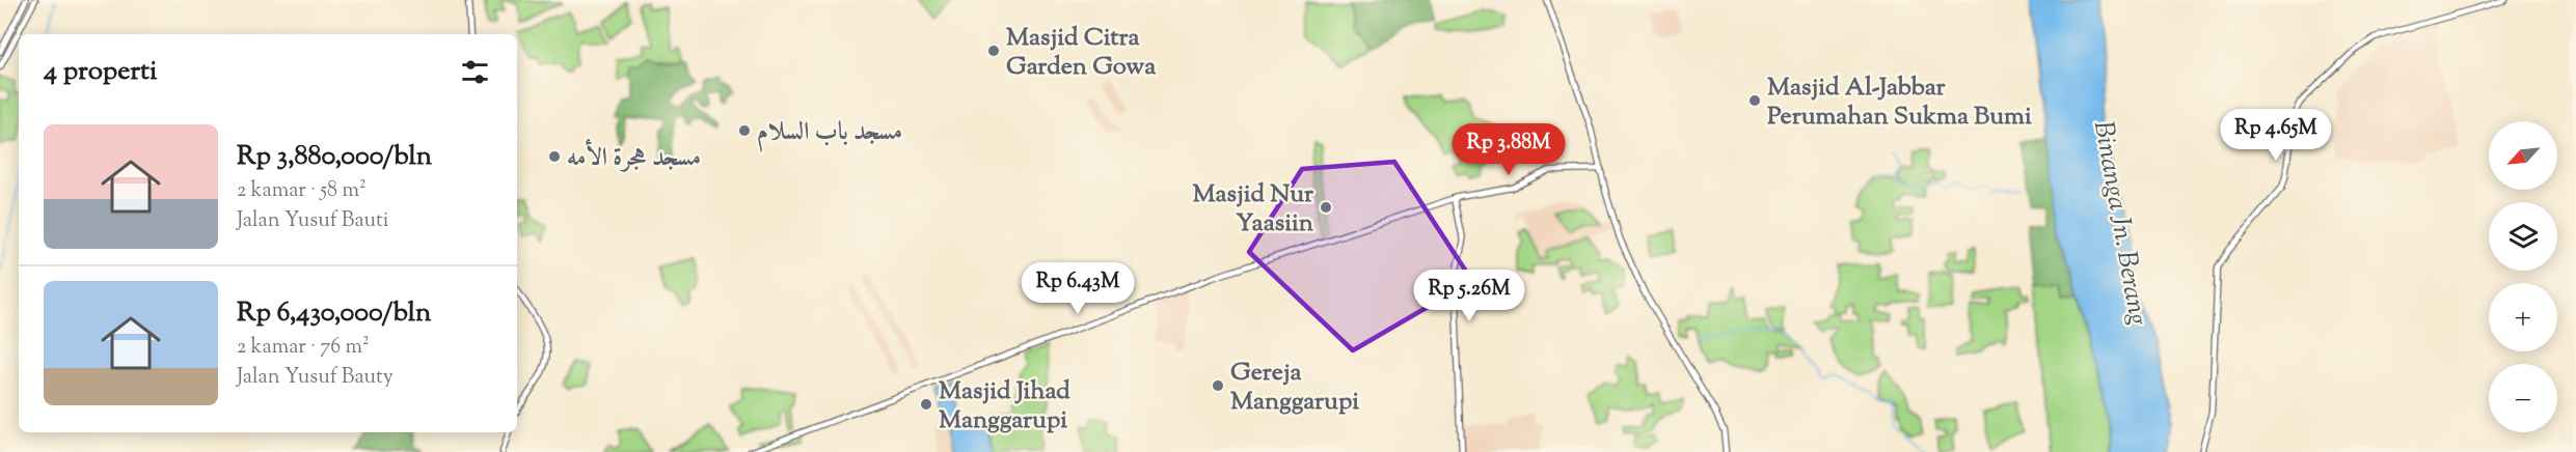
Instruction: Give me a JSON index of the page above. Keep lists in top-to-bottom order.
{
  "water": ["Binanga Jn. Berang"],
  "places": [
    "Masjid Citra Garden Gowa",
    "Masjid Al-Jabbar Perumahan Sukma Bumi",
    "مسجد باب السلام",
    "مسجد هجرة الأمه",
    "Masjid Nur Yaasiin",
    "Gereja Manggarupi",
    "Masjid Jihad Manggarupi"
  ],
  "north": "bottom left",
  "page": {
    "heading": "4 properti",
    "price": [
      "Rp 4.65M",
      "Rp 3.88M",
      "Rp 6.43M",
      "Rp 5.26M"
    ],
    "list": [
      {
        "name": "Rp 3,880,000/bln",
        "note": "2 kamar · 58 m² · Jalan Yusuf Bauti"
      },
      {
        "name": "Rp 6,430,000/bln",
        "note": "2 kamar · 76 m² · Jalan Yusuf Bauty"
      }
    ],
    "map_buttons": ["+", "−"]
  }
}
